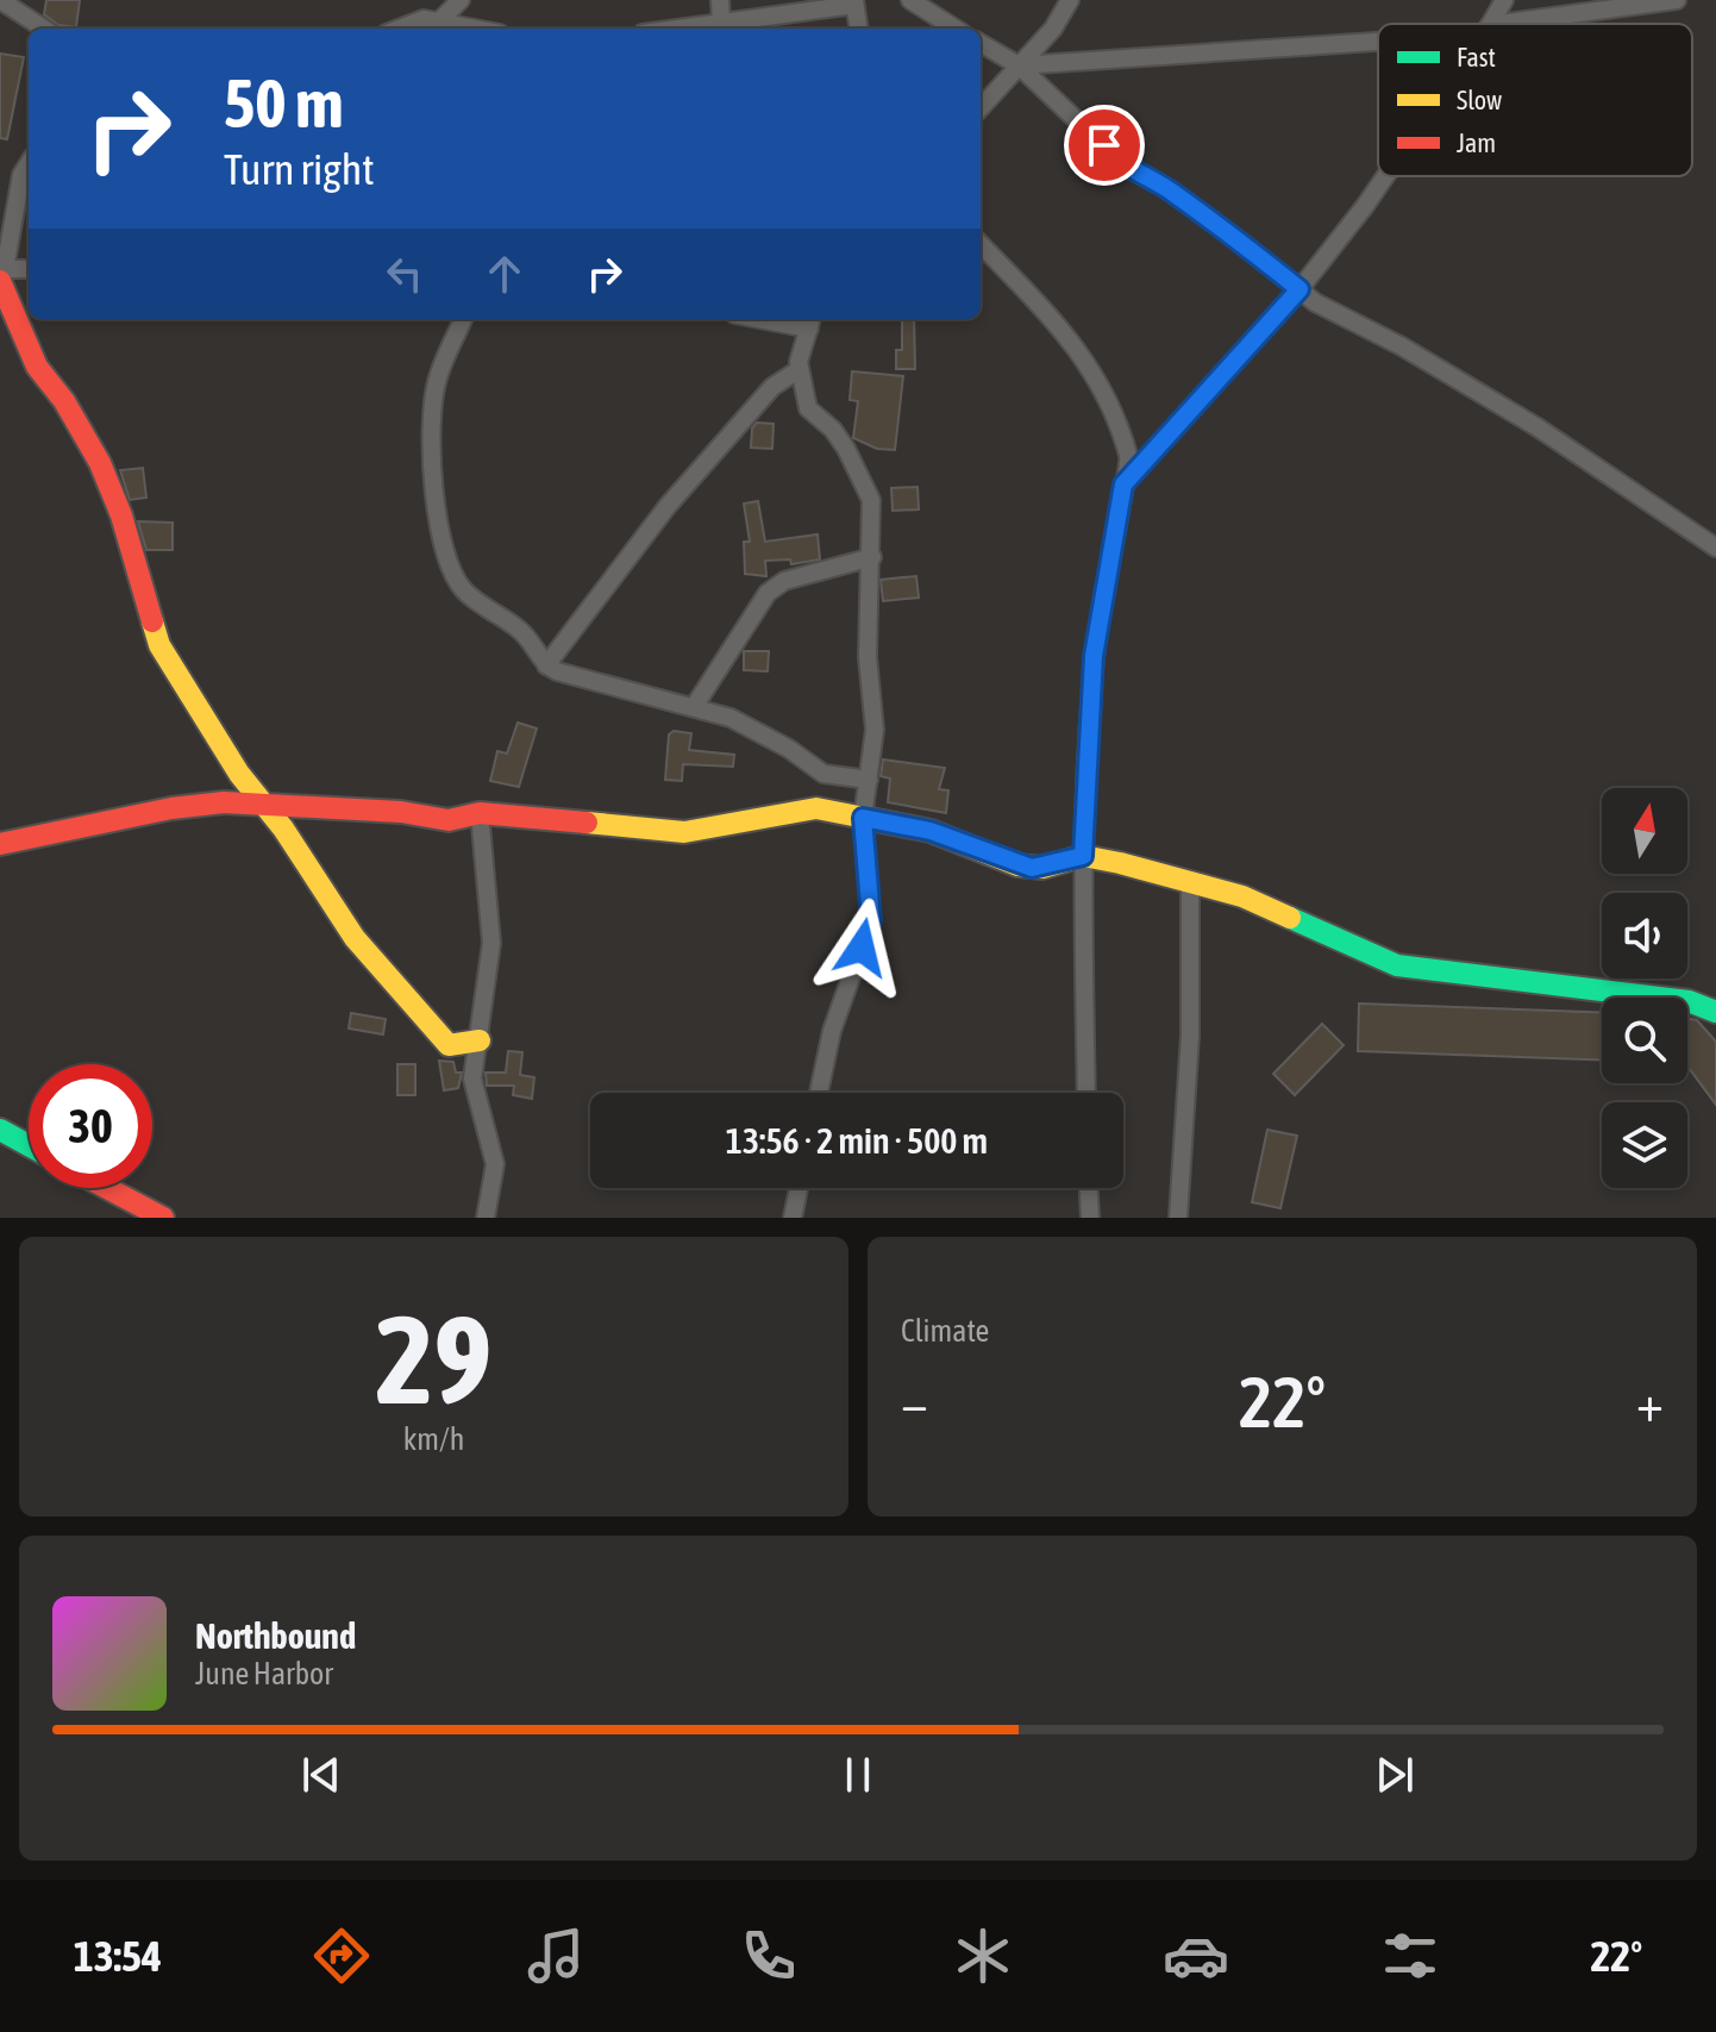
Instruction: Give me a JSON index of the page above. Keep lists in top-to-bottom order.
{
  "legend": ["Fast", "Slow", "Jam"],
  "north": "top",
  "page": {
    "turn": ["50 m", "Turn right"],
    "limit": "30",
    "trip": "13:56 · 2 min · 500 m",
    "tile": [
      ["29", "km/h"],
      "Climate"
    ],
    "heat": ["−", "22°", "+"],
    "song": ["Northbound", "June Harbor"],
    "tabs": ["13:54", "22°"]
  }
}
